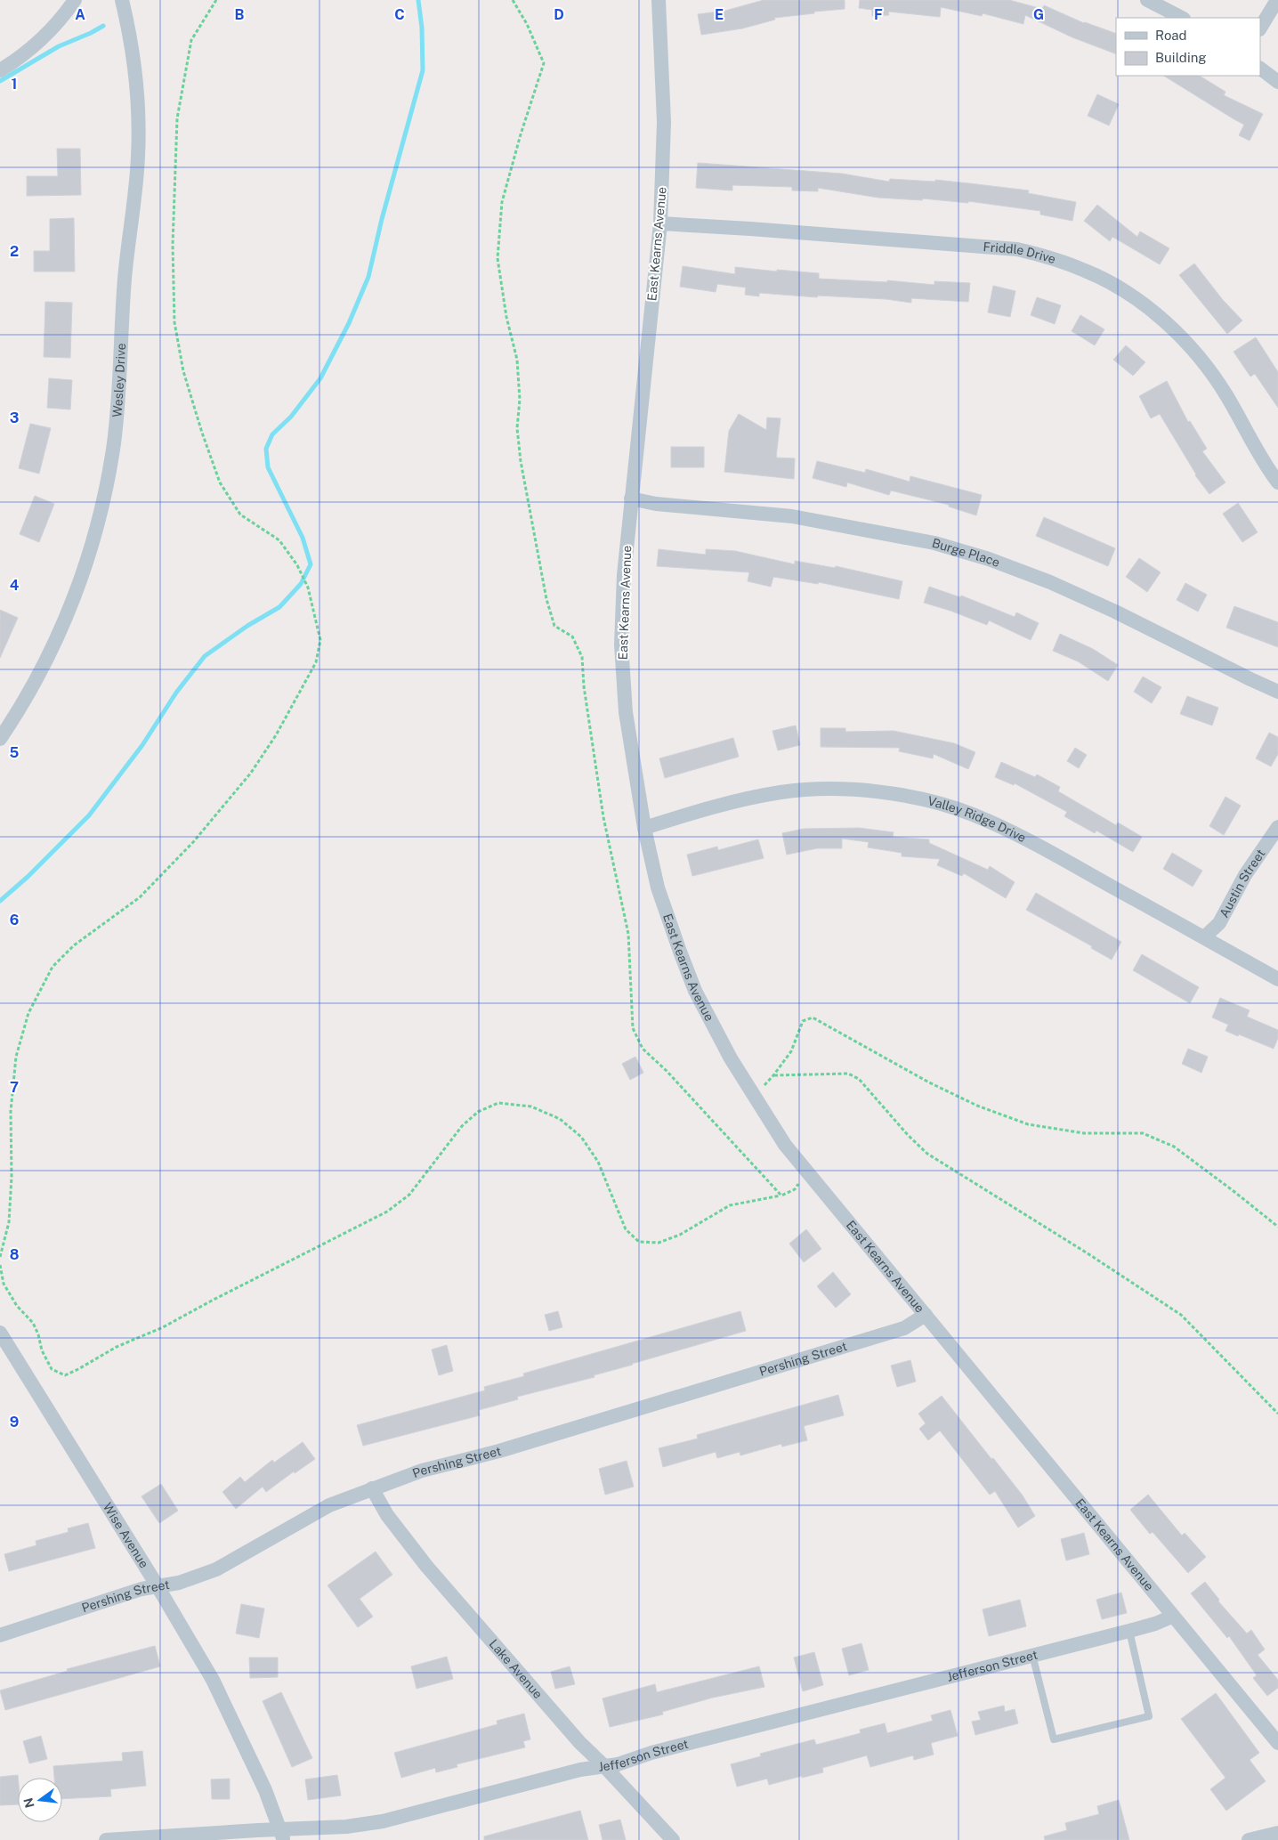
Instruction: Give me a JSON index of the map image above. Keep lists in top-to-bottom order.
{
  "streets": {
    "street": [
      "East Kearns Avenue",
      "Friddle Drive",
      "Wesley Drive",
      "Burge Place",
      "Valley Ridge Drive",
      "Austin Street",
      "Pershing Street",
      "Wise Avenue",
      "Jefferson Street",
      "Lake Avenue"
    ]
  },
  "crossings": [
    ["East Kearns Avenue", "Friddle Drive"],
    ["East Kearns Avenue", "Burge Place"],
    ["East Kearns Avenue", "Valley Ridge Drive"],
    ["East Kearns Avenue", "Pershing Street"],
    ["East Kearns Avenue", "Jefferson Street"],
    ["Valley Ridge Drive", "Austin Street"],
    ["Pershing Street", "Wise Avenue"],
    ["Pershing Street", "Lake Avenue"],
    ["Wise Avenue", "Jefferson Street"],
    ["Jefferson Street", "Lake Avenue"]
  ],
  "legend": ["Road", "Building"],
  "north": "left",
  "grid": {
    "columns": [
      "A",
      "B",
      "C",
      "D",
      "E",
      "F",
      "G"
    ],
    "rows": [
      "1",
      "2",
      "3",
      "4",
      "5",
      "6",
      "7",
      "8",
      "9"
    ]
  }
}
